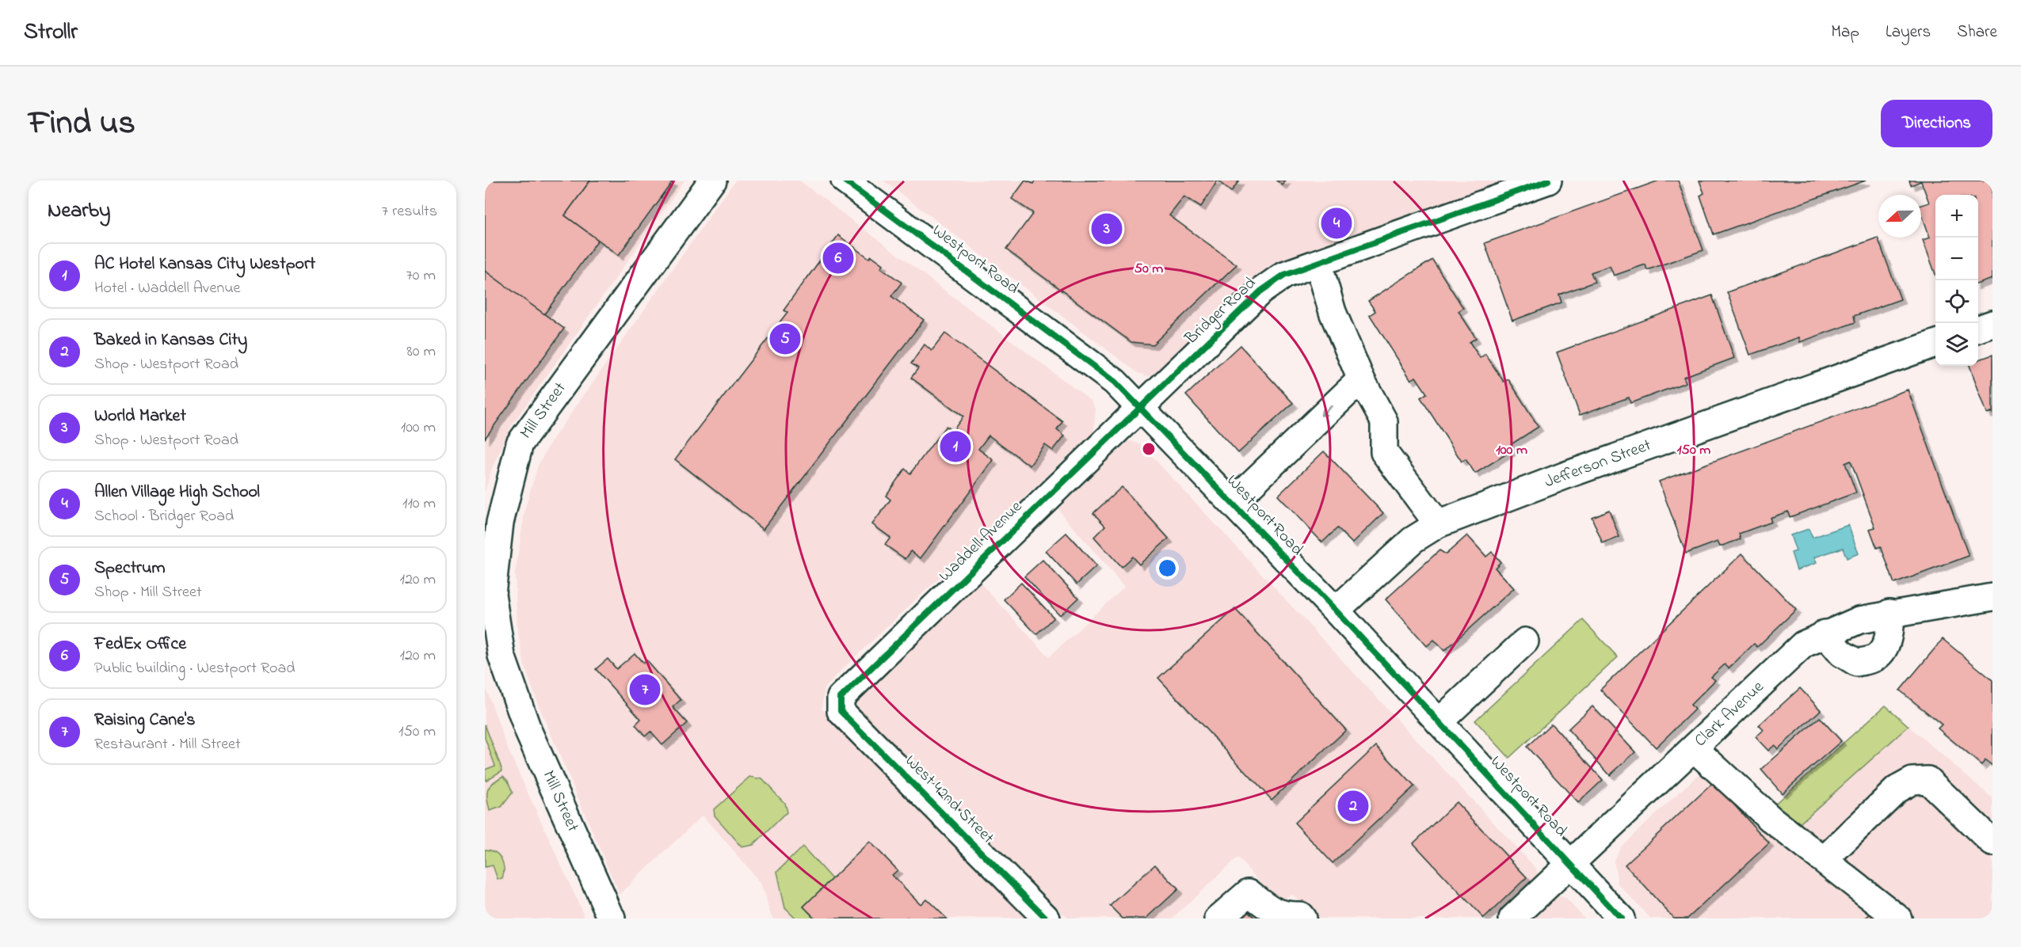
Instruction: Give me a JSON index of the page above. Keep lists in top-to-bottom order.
{
  "streets": {
    "street": [
      "Westport Road",
      "Bridger Road",
      "Mill Street",
      "Jefferson Street",
      "Waddell Avenue",
      "Clark Avenue",
      "West 42nd Street"
    ]
  },
  "crossings": [
    ["Westport Road", "Bridger Road"],
    ["Westport Road", "Jefferson Street"],
    ["Westport Road", "Waddell Avenue"],
    ["Westport Road", "Clark Avenue"],
    ["Bridger Road", "Waddell Avenue"],
    ["Waddell Avenue", "West 42nd Street"]
  ],
  "north": "left",
  "page": {
    "header": "Strollr",
    "nav": ["Map", "Layers", "Share"],
    "title": "Find us",
    "buttons": "Directions",
    "heading": ["Nearby", "7 results"],
    "map_buttons": ["+", "−"],
    "pins": [
      "4",
      "3",
      "6",
      "5",
      "1",
      "7",
      "2"
    ],
    "list": [
      {
        "mark": "1",
        "name": "AC Hotel Kansas City Westport",
        "note": "Hotel · Waddell Avenue",
        "value": "70 m"
      },
      {
        "mark": "2",
        "name": "Baked in Kansas City",
        "note": "Shop · Westport Road",
        "value": "80 m"
      },
      {
        "mark": "3",
        "name": "World Market",
        "note": "Shop · Westport Road",
        "value": "100 m"
      },
      {
        "mark": "4",
        "name": "Allen Village High School",
        "note": "School · Bridger Road",
        "value": "110 m"
      },
      {
        "mark": "5",
        "name": "Spectrum",
        "note": "Shop · Mill Street",
        "value": "120 m"
      },
      {
        "mark": "6",
        "name": "FedEx Office",
        "note": "Public building · Westport Road",
        "value": "120 m"
      },
      {
        "mark": "7",
        "name": "Raising Cane's",
        "note": "Restaurant · Mill Street",
        "value": "150 m"
      }
    ]
  },
  "rings": ["50 m", "100 m", "150 m"]
}
